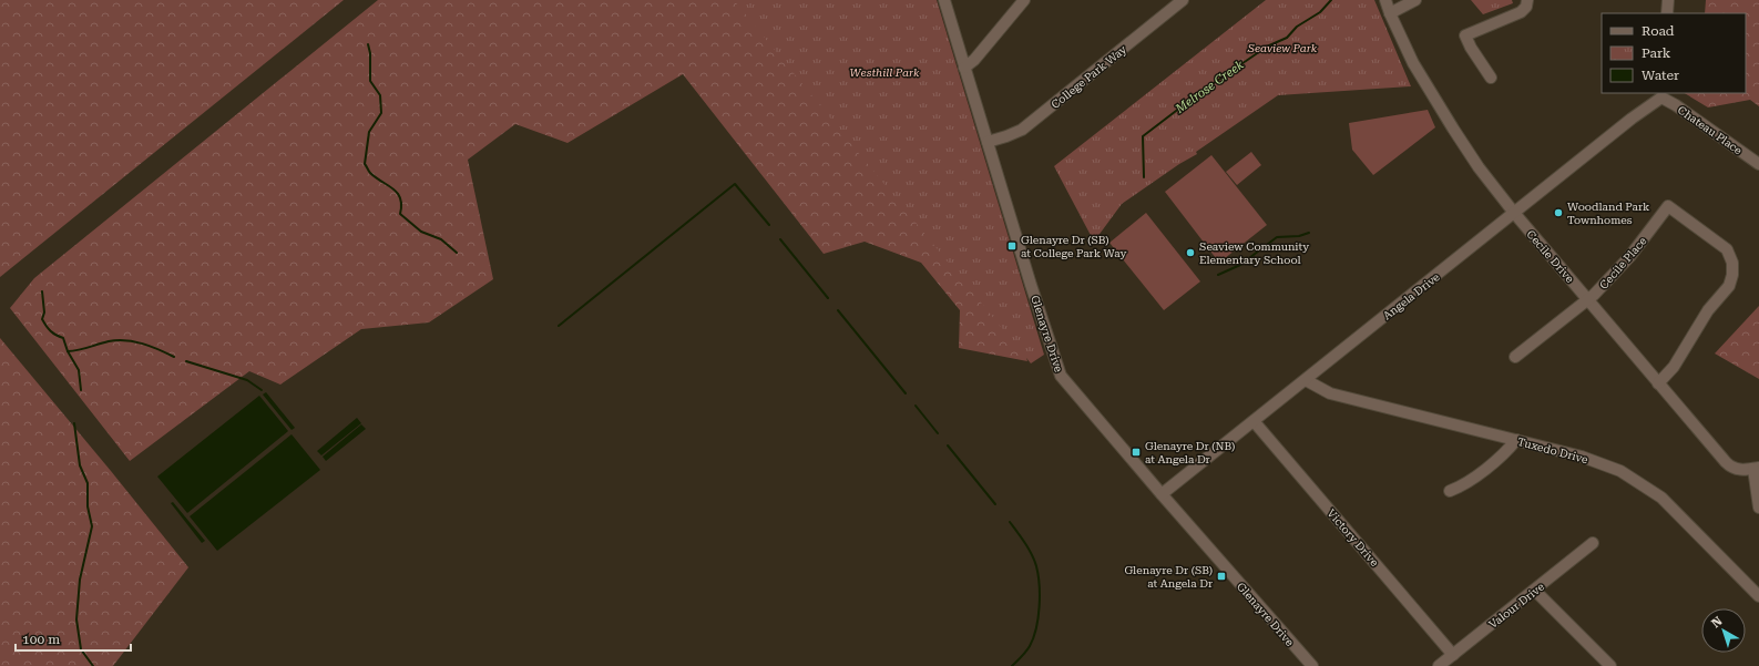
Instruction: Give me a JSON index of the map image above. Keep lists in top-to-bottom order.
{
  "streets": {
    "street": [
      "College Park Way",
      "Chateau Place",
      "Cecile Drive",
      "Cecile Place",
      "Angela Drive",
      "Glenayre Drive",
      "Tuxedo Drive",
      "Victory Drive",
      "Valour Drive"
    ]
  },
  "crossings": [
    ["College Park Way", "Glenayre Drive"],
    ["Chateau Place", "Angela Drive"],
    ["Cecile Drive", "Cecile Place"],
    ["Cecile Drive", "Angela Drive"],
    ["Angela Drive", "Glenayre Drive"],
    ["Angela Drive", "Tuxedo Drive"],
    ["Angela Drive", "Victory Drive"],
    ["Victory Drive", "Valour Drive"]
  ],
  "water": ["Melrose Creek"],
  "parks": ["Seaview Park", "Westhill Park"],
  "places": {
    "other": ["Woodland Park Townhomes", "Seaview Community Elementary School"],
    "transit": ["Glenayre Dr (SB) at College Park Way", "Glenayre Dr (NB) at Angela Dr", "Glenayre Dr (SB) at Angela Dr"]
  },
  "legend": ["Road", "Park", "Water"],
  "scale_bar": "100 m",
  "north": "top left"
}
